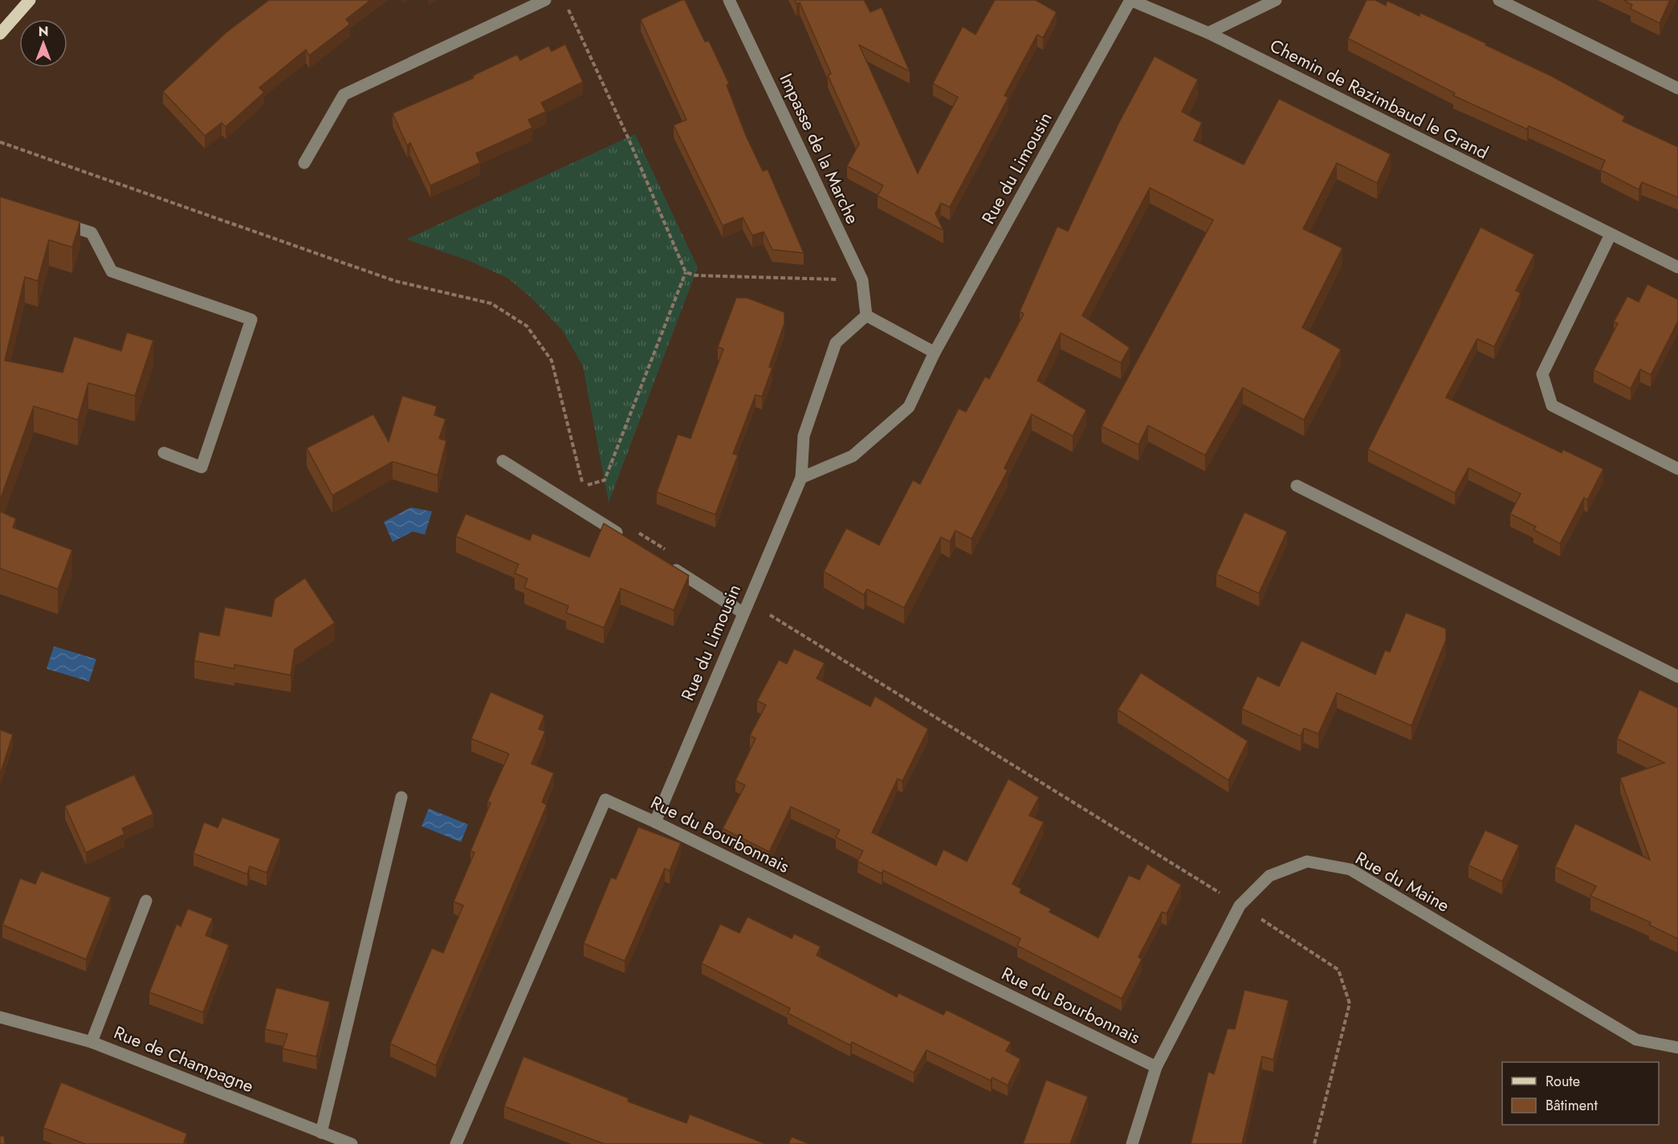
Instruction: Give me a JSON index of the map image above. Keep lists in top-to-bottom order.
{
  "streets": {
    "street": [
      "Chemin de Razimbaud le Grand",
      "Impasse de la Marche",
      "Rue du Limousin",
      "Rue du Bourbonnais",
      "Rue du Maine",
      "Rue de Champagne"
    ]
  },
  "crossings": [
    ["Chemin de Razimbaud le Grand", "Rue du Limousin"],
    ["Impasse de la Marche", "Rue du Limousin"],
    ["Rue du Limousin", "Rue du Bourbonnais"],
    ["Rue du Bourbonnais", "Rue du Maine"]
  ],
  "legend": ["Route", "Bâtiment"],
  "north": "top"
}
